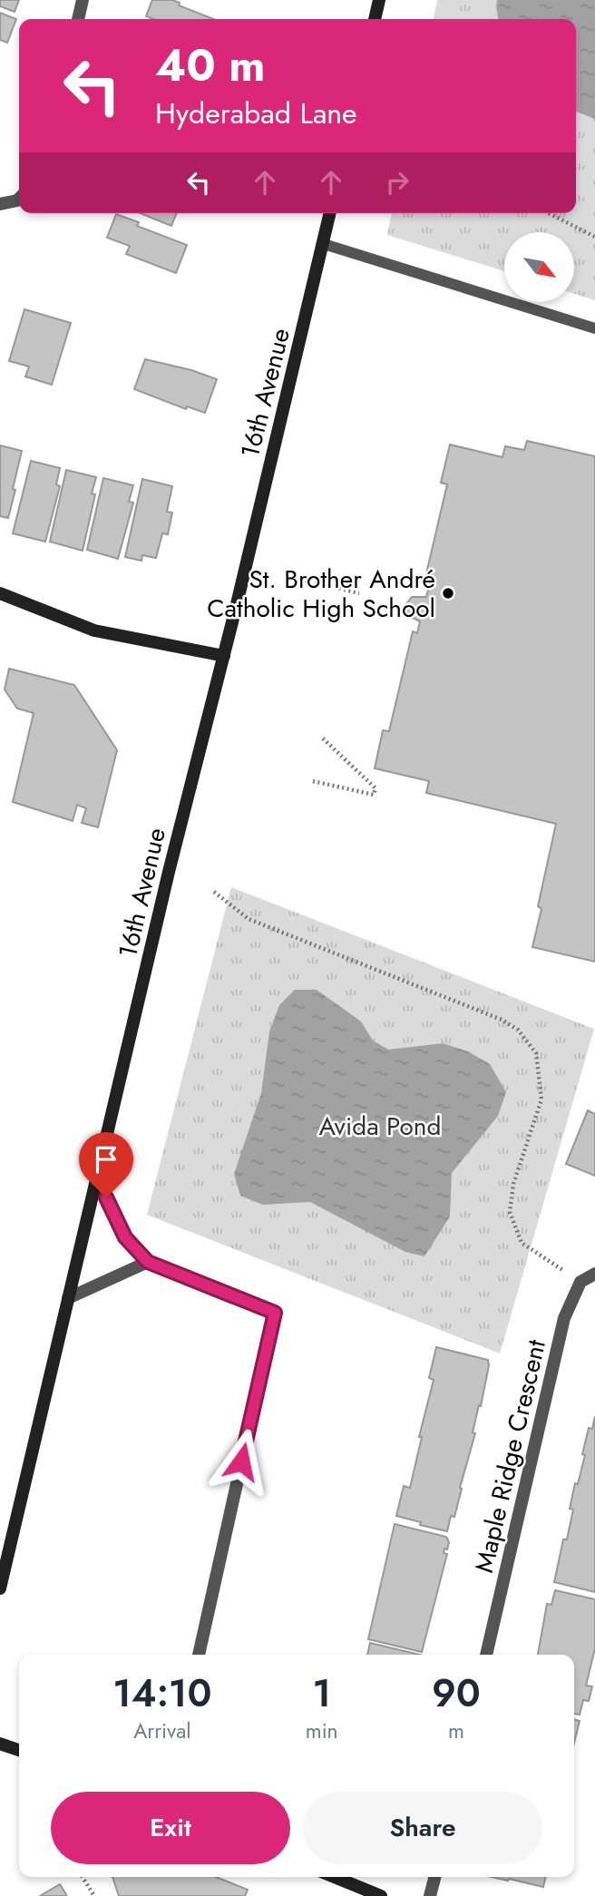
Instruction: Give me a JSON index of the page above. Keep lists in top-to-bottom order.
{
  "streets": {
    "main road": ["16th Avenue"],
    "street": ["Maple Ridge Crescent"]
  },
  "parks": ["Avida Pond"],
  "places": ["St. Brother André Catholic High School"],
  "north": "bottom right",
  "page": {
    "turn": ["40 m", "Hyderabad Lane"],
    "eta": [
      "14:10",
      "Arrival",
      "1",
      "min",
      "90",
      "m"
    ],
    "buttons": ["Exit", "Share"]
  }
}
